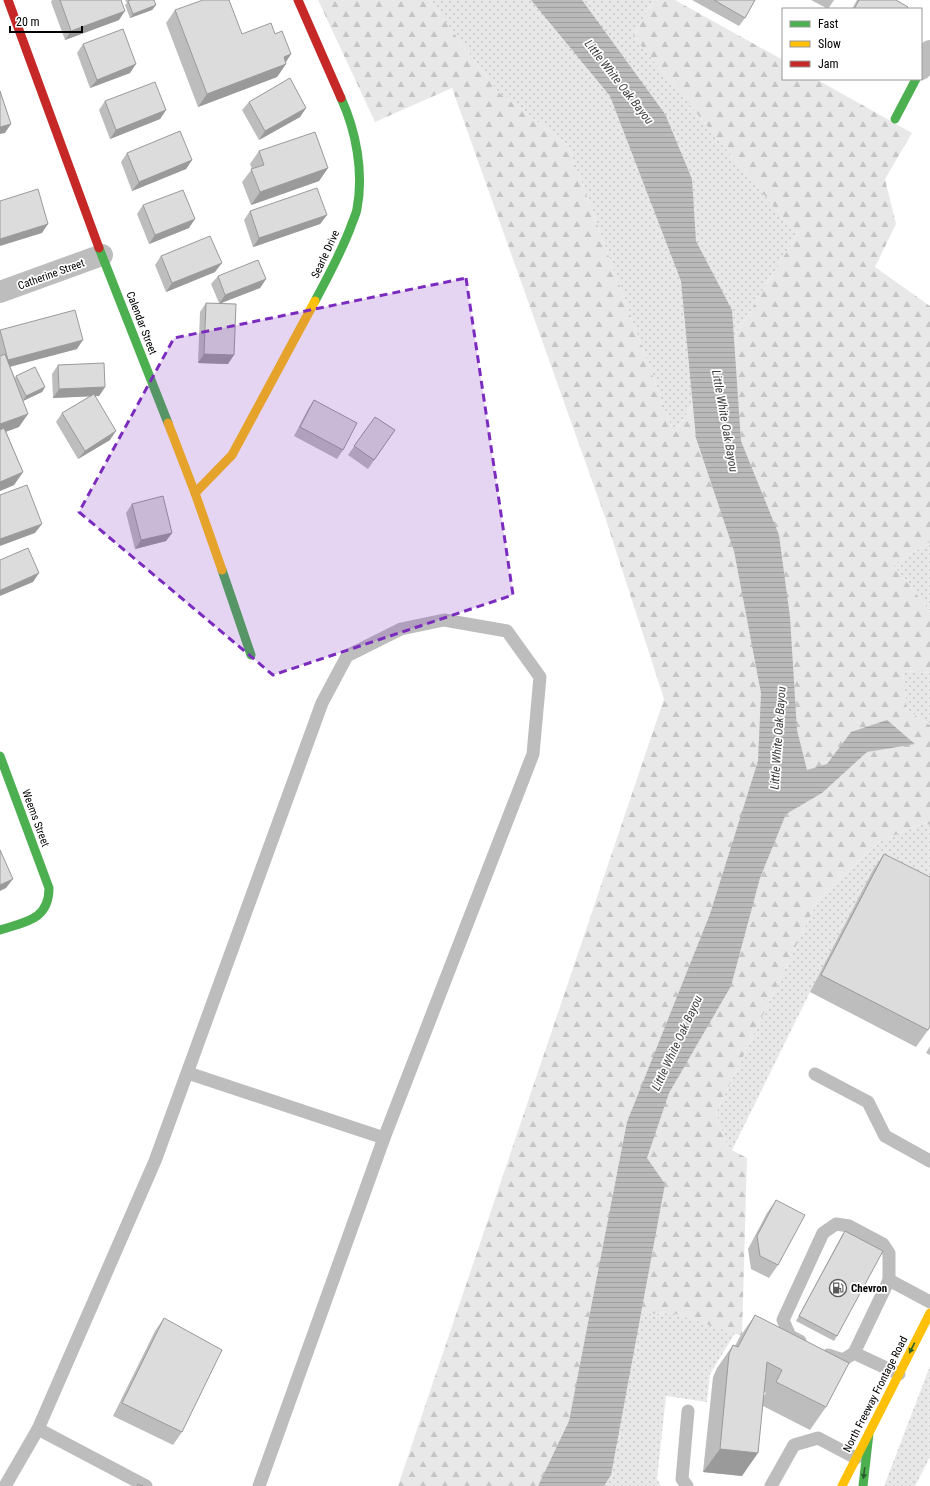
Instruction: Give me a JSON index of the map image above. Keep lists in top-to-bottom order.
{
  "streets": {
    "main road": [
      "Searle Drive",
      "Calendar Street",
      "Weems Street",
      "North Freeway Frontage Road"
    ],
    "street": ["Catherine Street"]
  },
  "crossings": [
    ["Searle Drive", "Calendar Street"],
    ["Catherine Street", "Calendar Street"]
  ],
  "one_way": ["North Freeway Frontage Road"],
  "water": ["Little White Oak Bayou"],
  "places": {
    "fuel station": ["Chevron"]
  },
  "legend": ["Fast", "Slow", "Jam"],
  "scale_bar": "20 m"
}
